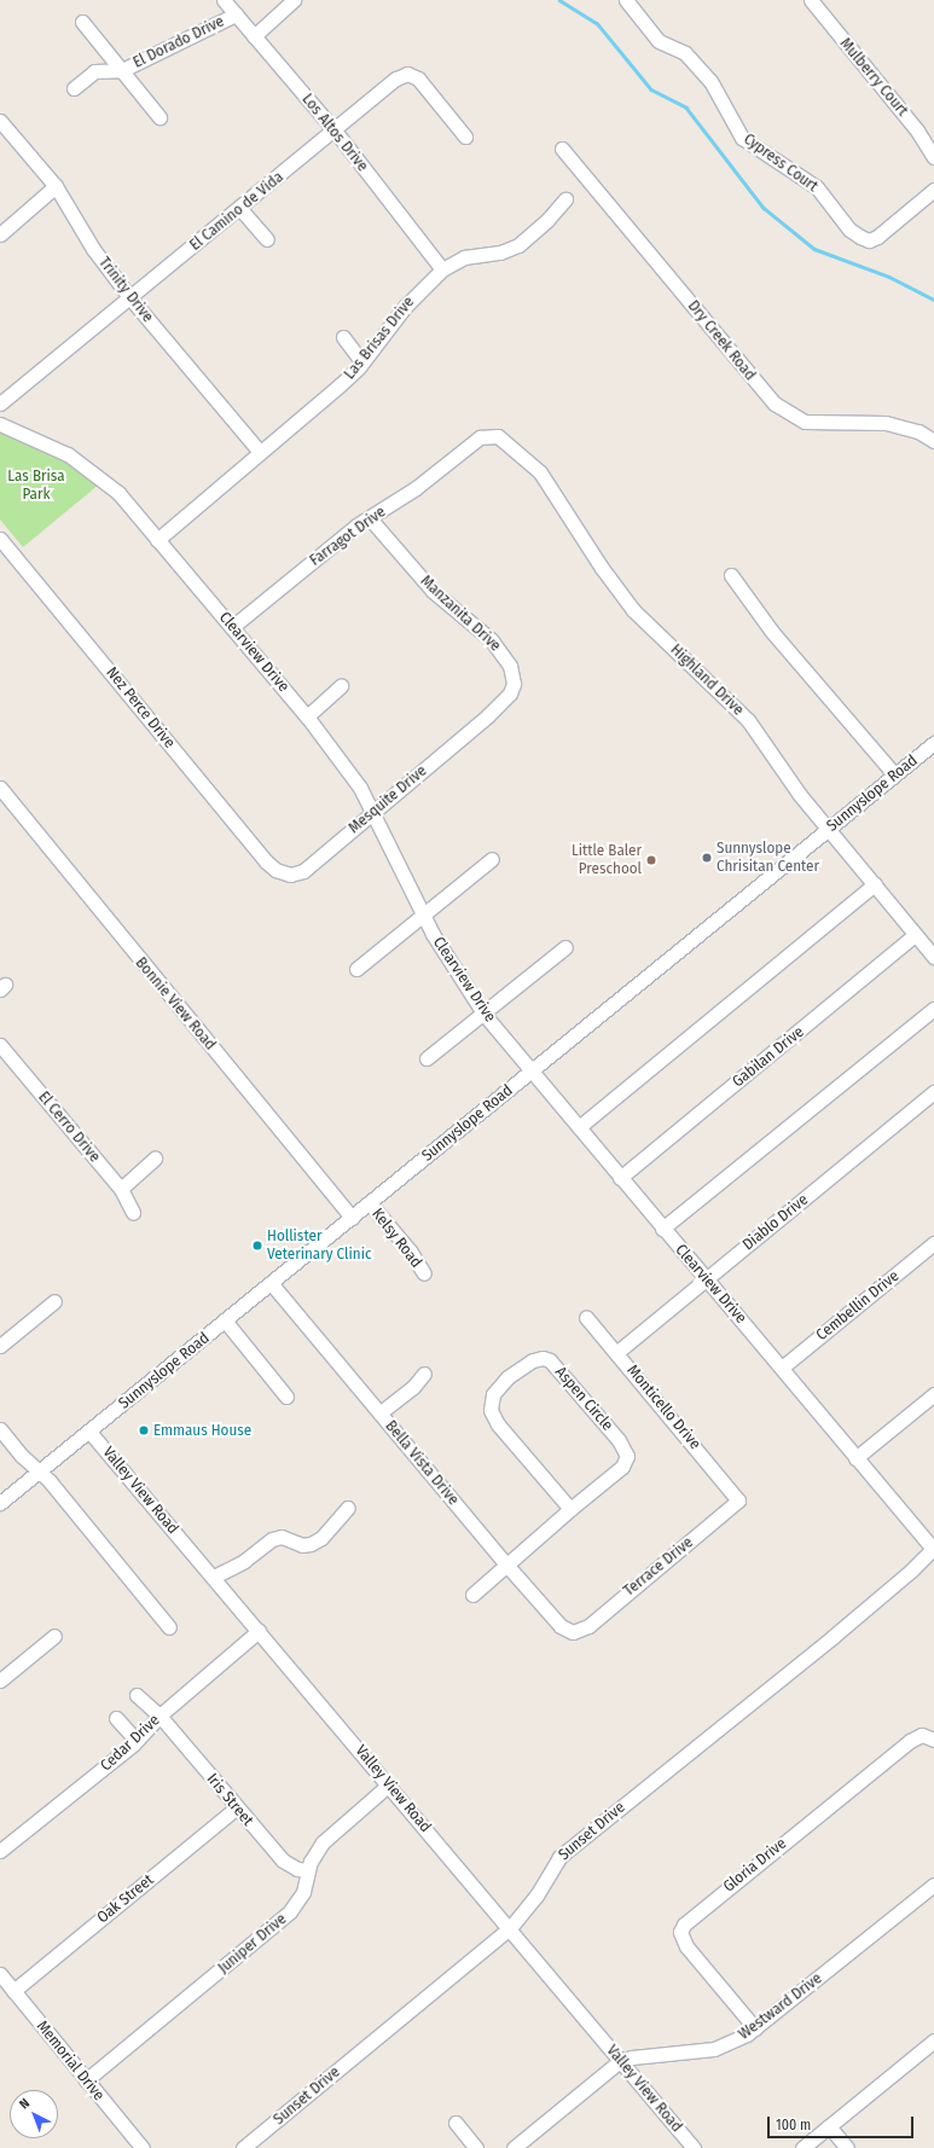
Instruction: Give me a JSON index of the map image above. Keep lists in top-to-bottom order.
{
  "streets": {
    "street": [
      "El Dorado Drive",
      "Mulberry Court",
      "Los Altos Drive",
      "Cypress Court",
      "El Camino de Vida",
      "Trinity Drive",
      "Las Brisas Drive",
      "Dry Creek Road",
      "Farragot Drive",
      "Manzanita Drive",
      "Clearview Drive",
      "Highland Drive",
      "Nez Perce Drive",
      "Sunnyslope Road",
      "Mesquite Drive",
      "Bonnie View Road",
      "Gabilan Drive",
      "El Cerro Drive",
      "Diablo Drive",
      "Kelsy Road",
      "Cembellin Drive",
      "Aspen Circle",
      "Monticello Drive",
      "Bella Vista Drive",
      "Valley View Road",
      "Terrace Drive",
      "Cedar Drive",
      "Iris Street",
      "Sunset Drive",
      "Gloria Drive",
      "Oak Street",
      "Juniper Drive",
      "Westward Drive",
      "Memorial Drive"
    ]
  },
  "crossings": [
    ["El Dorado Drive", "Los Altos Drive"],
    ["Los Altos Drive", "El Camino de Vida"],
    ["Los Altos Drive", "Las Brisas Drive"],
    ["El Camino de Vida", "Trinity Drive"],
    ["Trinity Drive", "Las Brisas Drive"],
    ["Las Brisas Drive", "Clearview Drive"],
    ["Farragot Drive", "Manzanita Drive"],
    ["Farragot Drive", "Clearview Drive"],
    ["Farragot Drive", "Highland Drive"],
    ["Manzanita Drive", "Mesquite Drive"],
    ["Clearview Drive", "Sunnyslope Road"],
    ["Clearview Drive", "Mesquite Drive"],
    ["Clearview Drive", "Gabilan Drive"],
    ["Clearview Drive", "Diablo Drive"],
    ["Clearview Drive", "Cembellin Drive"],
    ["Clearview Drive", "Sunset Drive"],
    ["Highland Drive", "Sunnyslope Road"],
    ["Highland Drive", "Gabilan Drive"],
    ["Nez Perce Drive", "Mesquite Drive"],
    ["Sunnyslope Road", "Bonnie View Road"],
    ["Sunnyslope Road", "Kelsy Road"],
    ["Sunnyslope Road", "Bella Vista Drive"],
    ["Sunnyslope Road", "Valley View Road"],
    ["Diablo Drive", "Monticello Drive"],
    ["Aspen Circle", "Bella Vista Drive"],
    ["Monticello Drive", "Terrace Drive"],
    ["Bella Vista Drive", "Terrace Drive"],
    ["Valley View Road", "Cedar Drive"],
    ["Valley View Road", "Sunset Drive"],
    ["Valley View Road", "Juniper Drive"],
    ["Valley View Road", "Westward Drive"],
    ["Cedar Drive", "Iris Street"],
    ["Iris Street", "Oak Street"],
    ["Iris Street", "Juniper Drive"],
    ["Gloria Drive", "Westward Drive"],
    ["Oak Street", "Memorial Drive"],
    ["Juniper Drive", "Memorial Drive"]
  ],
  "parks": ["Las Brisa Park"],
  "places": [
    "Sunnyslope Chrisitan Center",
    "Little Baler Preschool",
    "Hollister Veterinary Clinic",
    "Emmaus House"
  ],
  "scale_bar": "100 m",
  "north": "top left"
}
